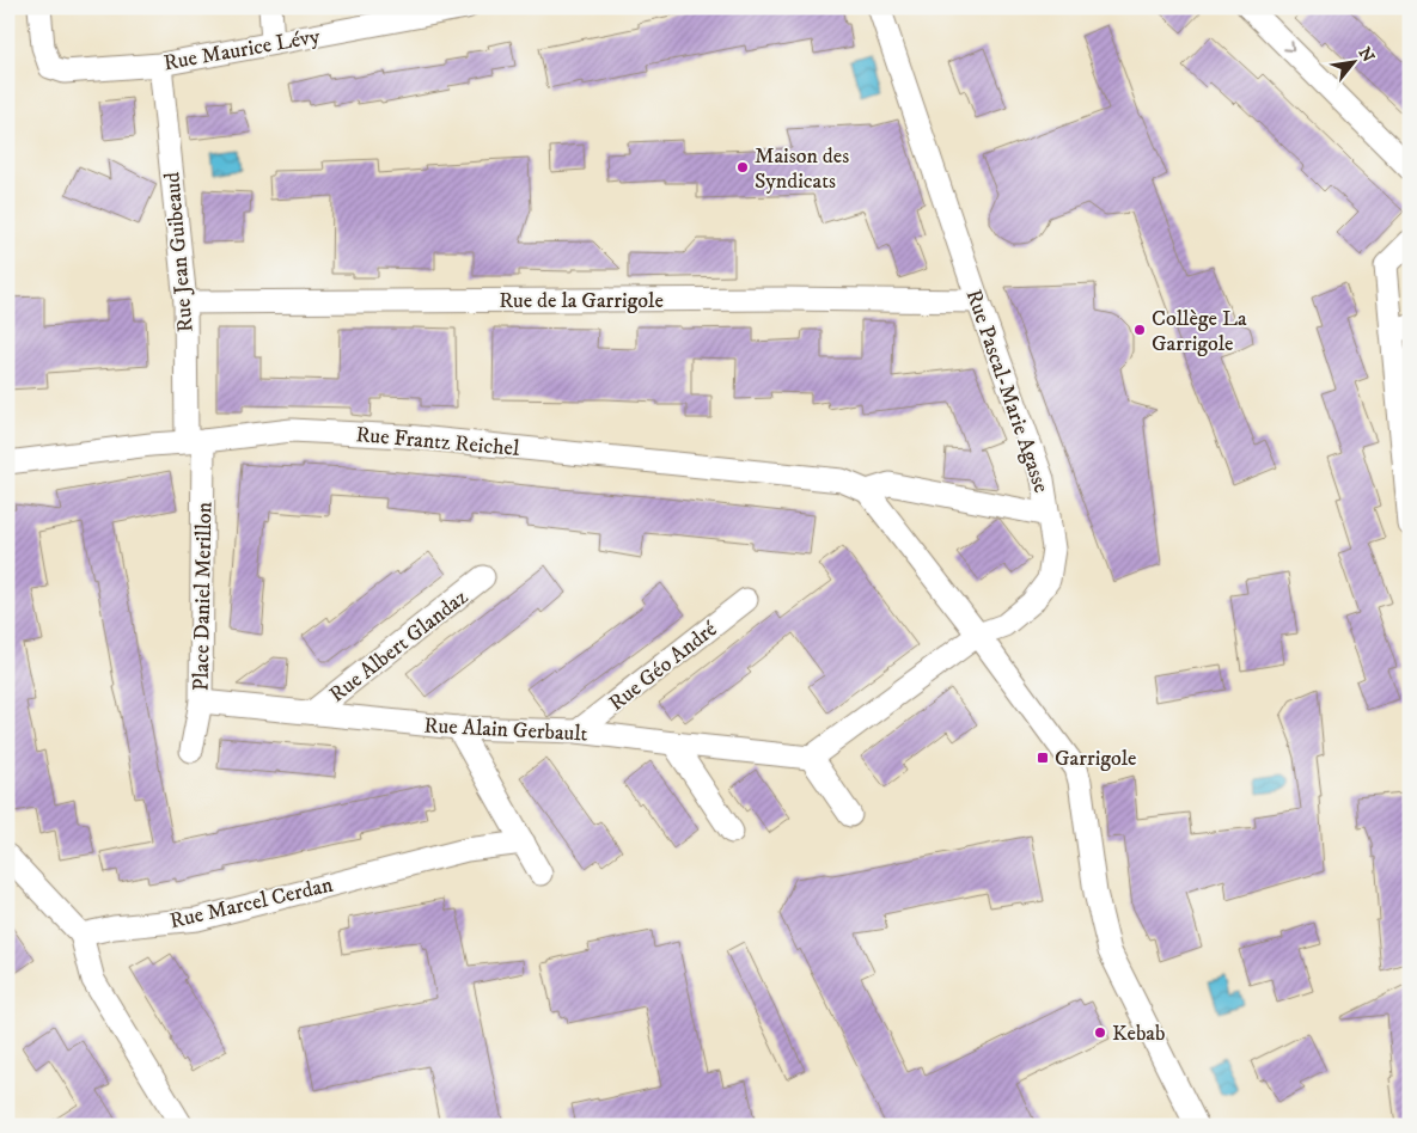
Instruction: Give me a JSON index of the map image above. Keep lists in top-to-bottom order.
{
  "streets": {
    "street": [
      "Rue Maurice Lévy",
      "Rue Jean Guibeaud",
      "Rue de la Garrigole",
      "Rue Pascal-Marie Agasse",
      "Rue Frantz Reichel",
      "Place Daniel Merillon",
      "Rue Albert Glandaz",
      "Rue Géo André",
      "Rue Alain Gerbault",
      "Rue Marcel Cerdan"
    ]
  },
  "crossings": [
    ["Rue Maurice Lévy", "Rue Jean Guibeaud"],
    ["Rue Jean Guibeaud", "Rue de la Garrigole"],
    ["Rue Jean Guibeaud", "Rue Frantz Reichel"],
    ["Rue Jean Guibeaud", "Place Daniel Merillon"],
    ["Rue de la Garrigole", "Rue Pascal-Marie Agasse"],
    ["Rue Frantz Reichel", "Place Daniel Merillon"],
    ["Place Daniel Merillon", "Rue Alain Gerbault"],
    ["Rue Albert Glandaz", "Rue Alain Gerbault"],
    ["Rue Géo André", "Rue Alain Gerbault"]
  ],
  "places": {
    "other": ["Maison des Syndicats", "Collège La Garrigole", "Kebab"],
    "transit": ["Garrigole"]
  },
  "north": "top right"
}
